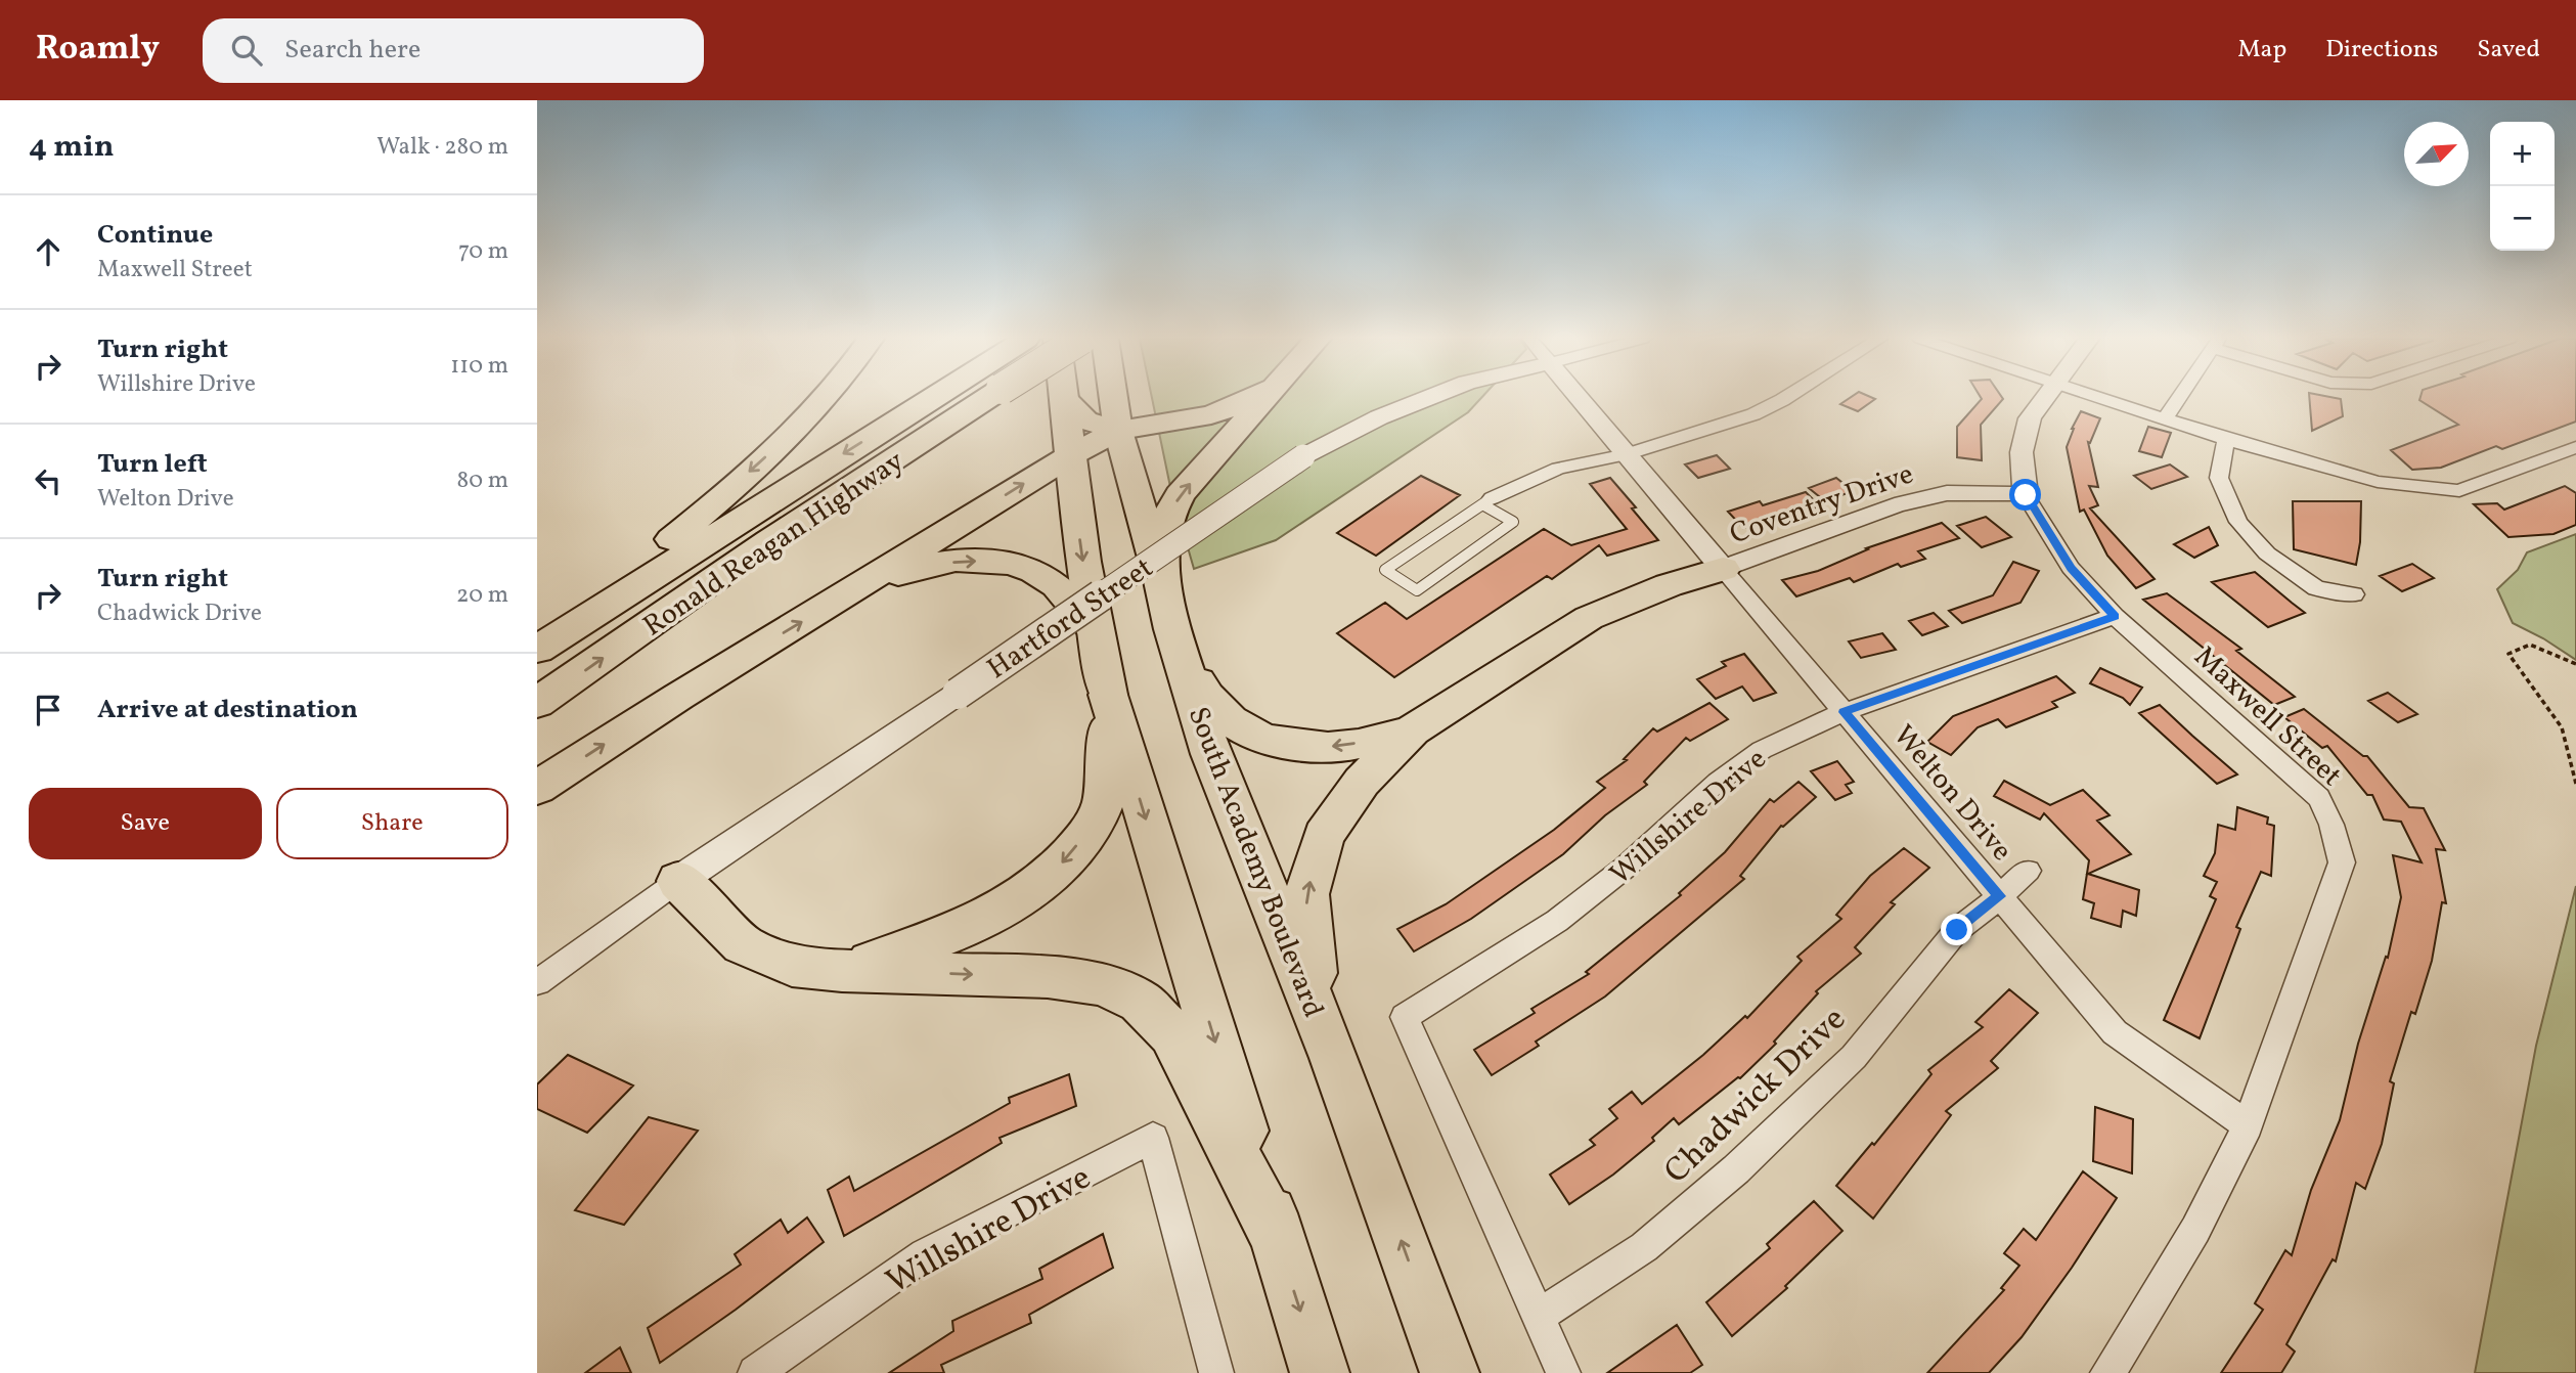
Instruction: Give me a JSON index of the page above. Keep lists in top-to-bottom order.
{
  "streets": {
    "highway": ["Ronald Reagan Highway", "South Academy Boulevard"],
    "street": [
      "Coventry Drive",
      "Hartford Street",
      "Maxwell Street",
      "Welton Drive",
      "Willshire Drive",
      "Chadwick Drive"
    ]
  },
  "crossings": [
    ["Coventry Drive", "Maxwell Street"],
    ["Coventry Drive", "Welton Drive"],
    ["Maxwell Street", "Welton Drive"],
    ["Maxwell Street", "Willshire Drive"],
    ["Welton Drive", "Willshire Drive"],
    ["Welton Drive", "Chadwick Drive"],
    ["Willshire Drive", "Chadwick Drive"]
  ],
  "north": "top right",
  "page": {
    "header": "Roamly",
    "search": "Search here",
    "nav": ["Map", "Directions", "Saved"],
    "heading": ["4 min", "Walk · 280 m"],
    "map_buttons": ["+", "−"],
    "list": [
      ["Continue", "Maxwell Street", "70 m"],
      ["Turn right", "Willshire Drive", "110 m"],
      ["Turn left", "Welton Drive", "80 m"],
      ["Turn right", "Chadwick Drive", "20 m"],
      "Arrive at destination"
    ],
    "buttons": ["Save", "Share"]
  }
}
